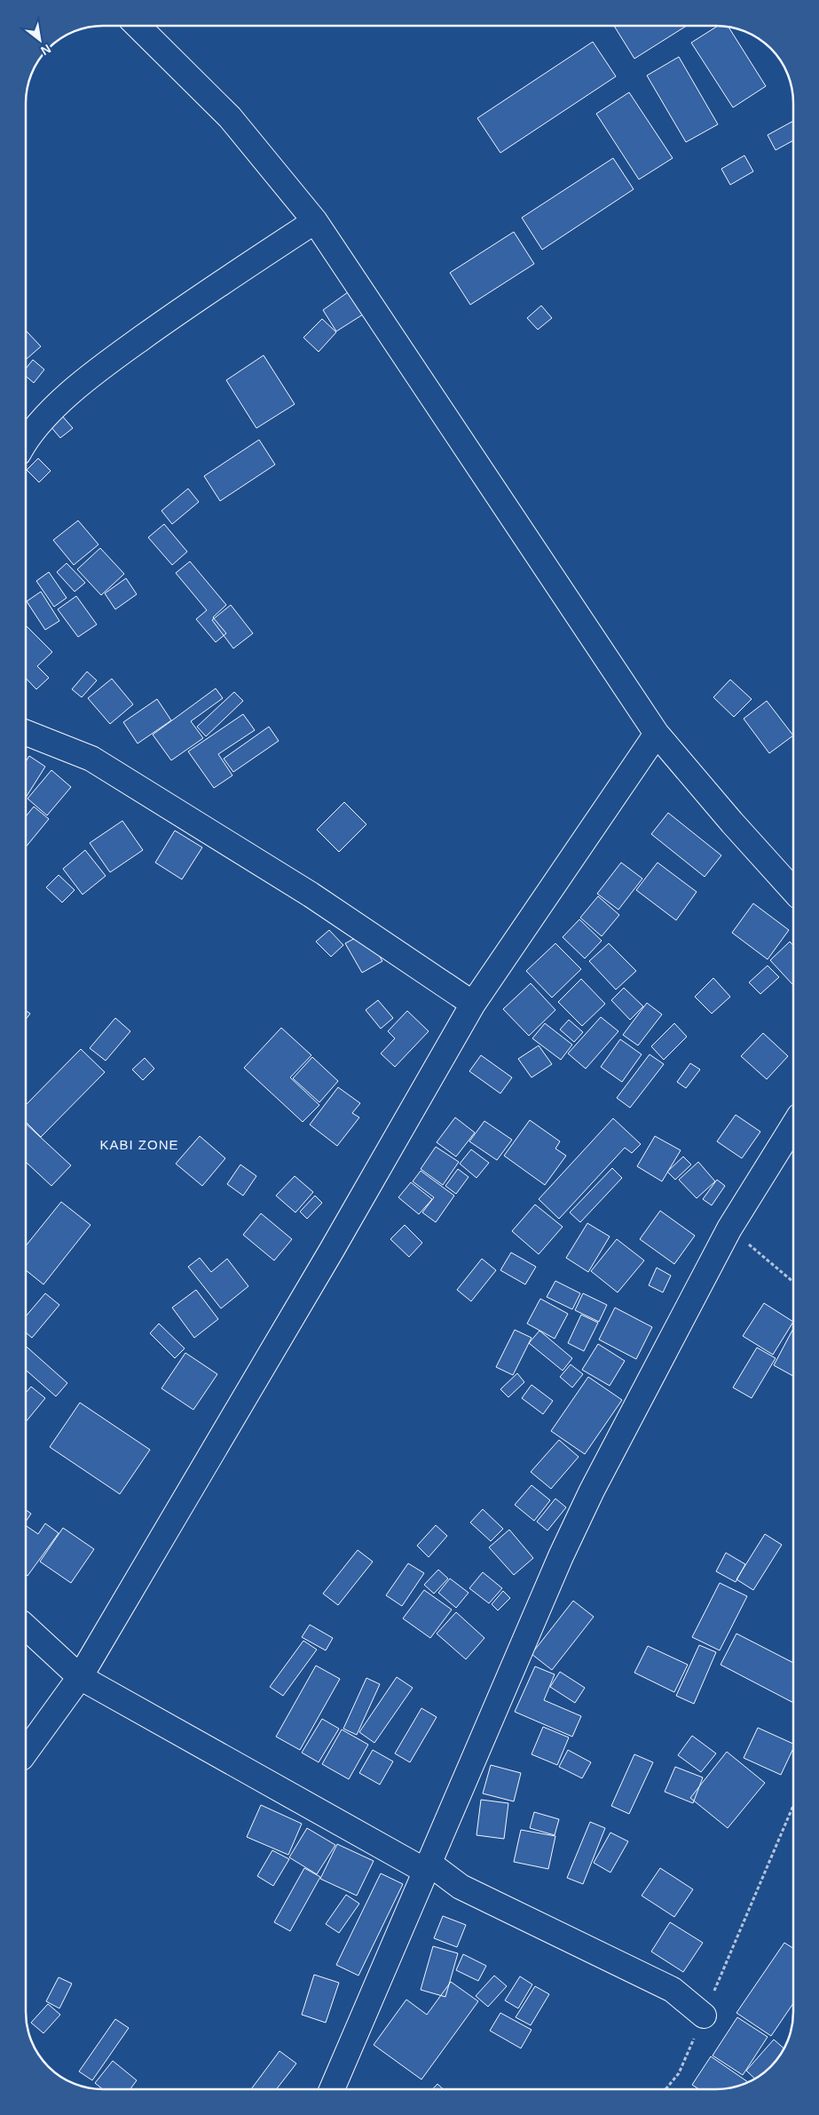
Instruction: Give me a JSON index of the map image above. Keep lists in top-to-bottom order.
{
  "districts": ["KABI ZONE"],
  "north": "bottom right"
}
